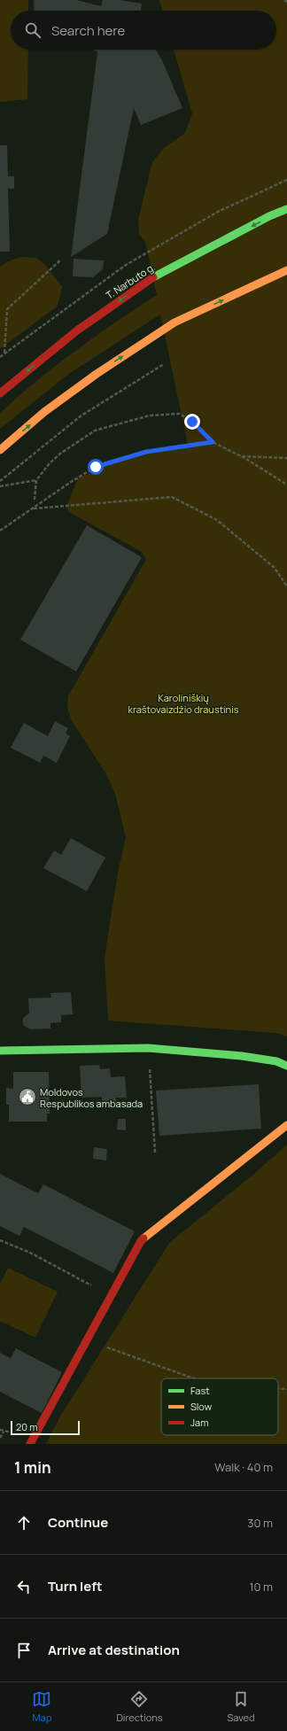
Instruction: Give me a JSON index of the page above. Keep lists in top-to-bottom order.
{
  "streets": {
    "street": ["T. Narbuto g."]
  },
  "parks": ["Karoliniškių kraštovaizdžio draustinis"],
  "places": {
    "public building": ["Moldovos Respublikos ambasada"]
  },
  "legend": ["Fast", "Slow", "Jam"],
  "scale_bar": "20 m",
  "page": {
    "search": "Search here",
    "scale": "20 m",
    "heading": ["1 min", "Walk · 40 m"],
    "list": [
      ["Continue", "30 m"],
      ["Turn left", "10 m"],
      "Arrive at destination"
    ],
    "nav": ["Map", "Directions", "Saved"]
  }
}
